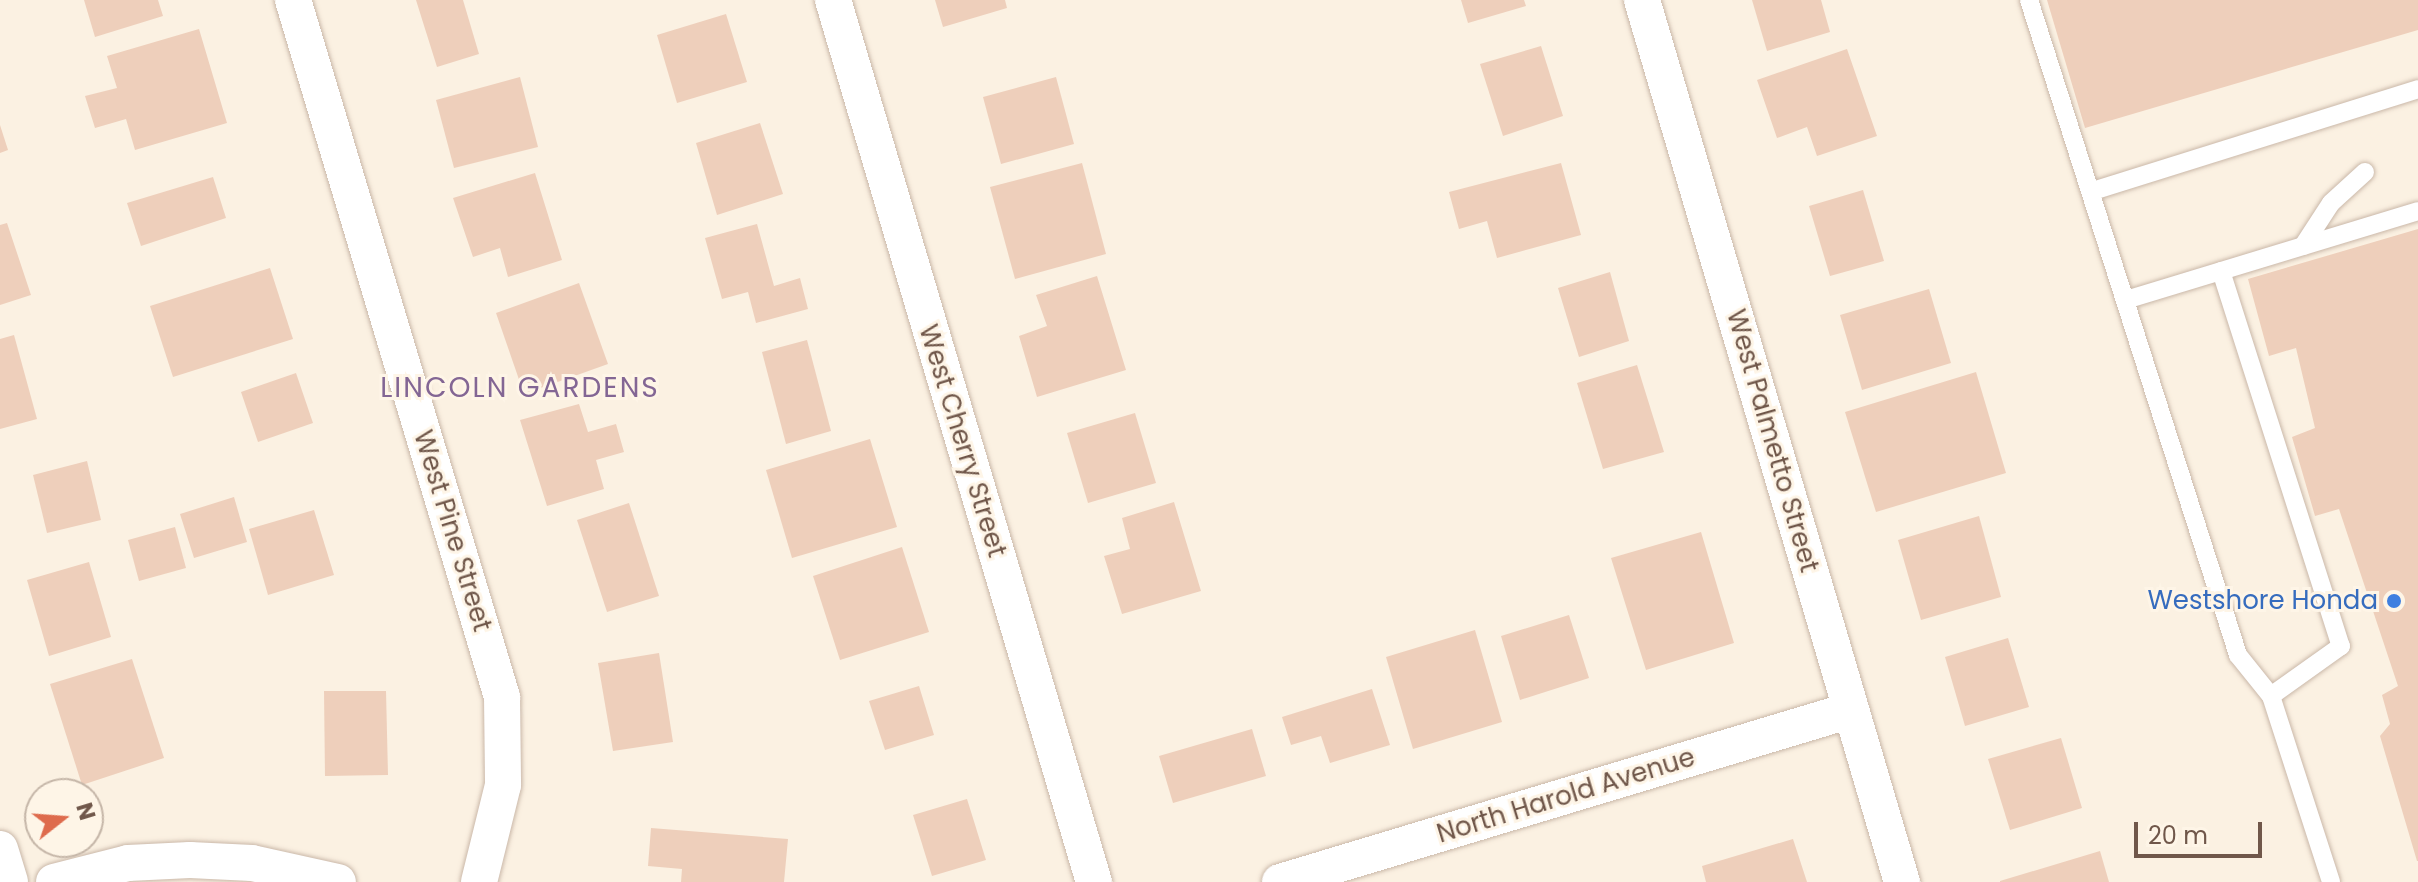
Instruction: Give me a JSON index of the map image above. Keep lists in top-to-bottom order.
{
  "streets": {
    "street": [
      "West Cherry Street",
      "West Palmetto Street",
      "West Pine Street",
      "North Harold Avenue"
    ]
  },
  "crossings": [
    ["West Palmetto Street", "North Harold Avenue"]
  ],
  "districts": ["LINCOLN GARDENS"],
  "places": ["Westshore Honda"],
  "scale_bar": "20 m",
  "north": "right"
}
